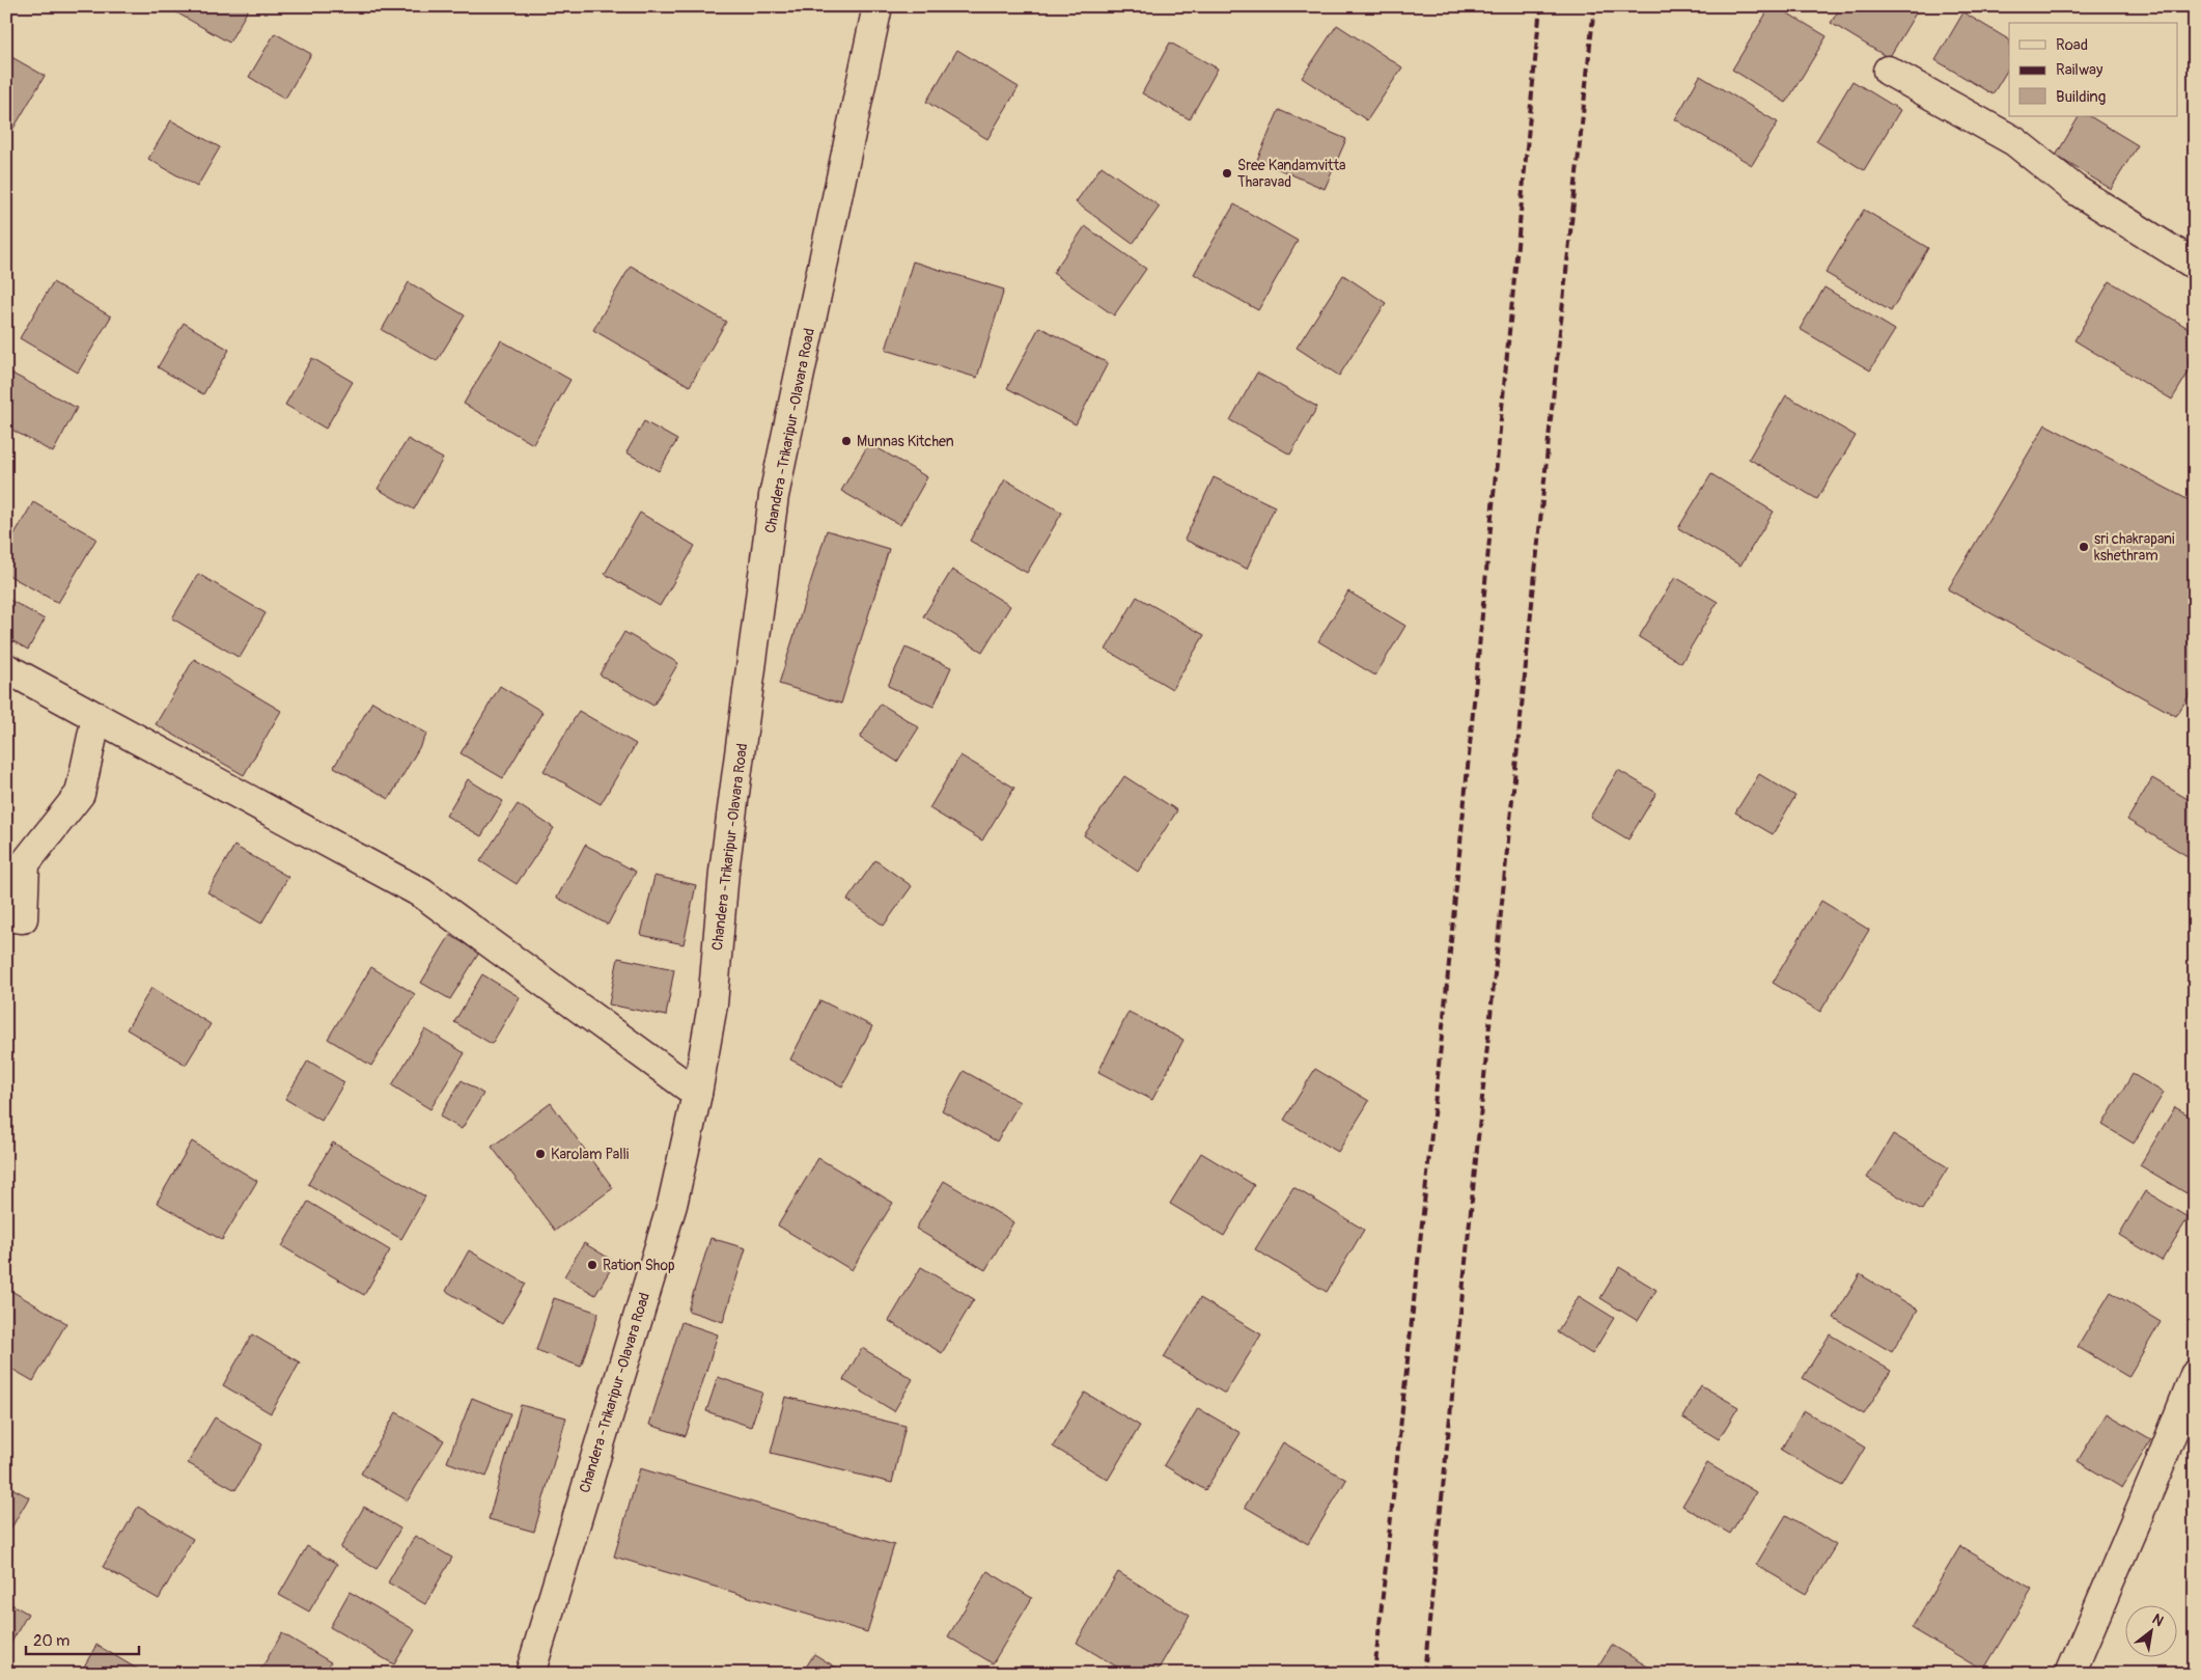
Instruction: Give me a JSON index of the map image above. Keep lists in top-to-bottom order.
{
  "streets": {
    "street": ["Chandera -Trikaripur -Olavara Road"]
  },
  "places": [
    "Sree Kandamvitta Tharavad",
    "Munnas Kitchen",
    "sri chakrapani kshethram",
    "Karolam Palli",
    "Ration Shop"
  ],
  "legend": ["Road", "Railway", "Building"],
  "scale_bar": "20 m",
  "north": "top right"
}
